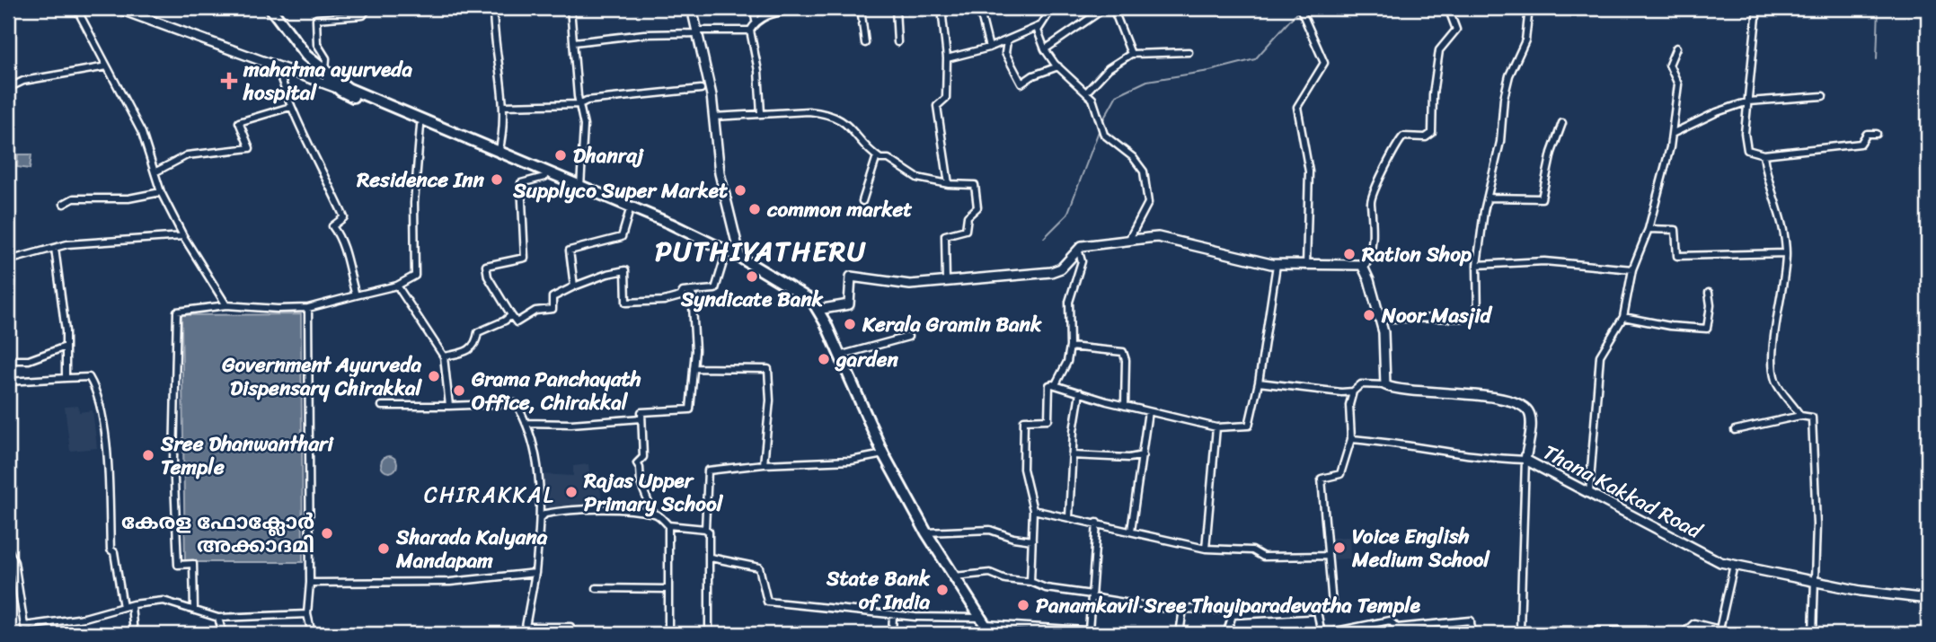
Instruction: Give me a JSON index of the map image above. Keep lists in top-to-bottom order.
{
  "streets": {
    "main road": ["Thana Kakkad Road"]
  },
  "districts": ["PUTHIYATHERU", "CHIRAKKAL"],
  "places": {
    "health": ["mahatma ayurveda hospital"],
    "other": [
      "Dhanraj",
      "Residence Inn",
      "Supplyco Super Market",
      "common market",
      "Ration Shop",
      "Syndicate Bank",
      "Noor Masjid",
      "Kerala Gramin Bank",
      "garden",
      "Government Ayurveda Dispensary Chirakkal",
      "Grama Panchayath Office, Chirakkal",
      "Sree Dhanwanthari Temple",
      "Rajas Upper Primary School",
      "കേരള ഫോക്ലോർ അക്കാദമി",
      "Voice English Medium School",
      "Sharada Kalyana Mandapam",
      "State Bank of India",
      "Panamkavil Sree Thayiparadevatha Temple"
    ]
  }
}
